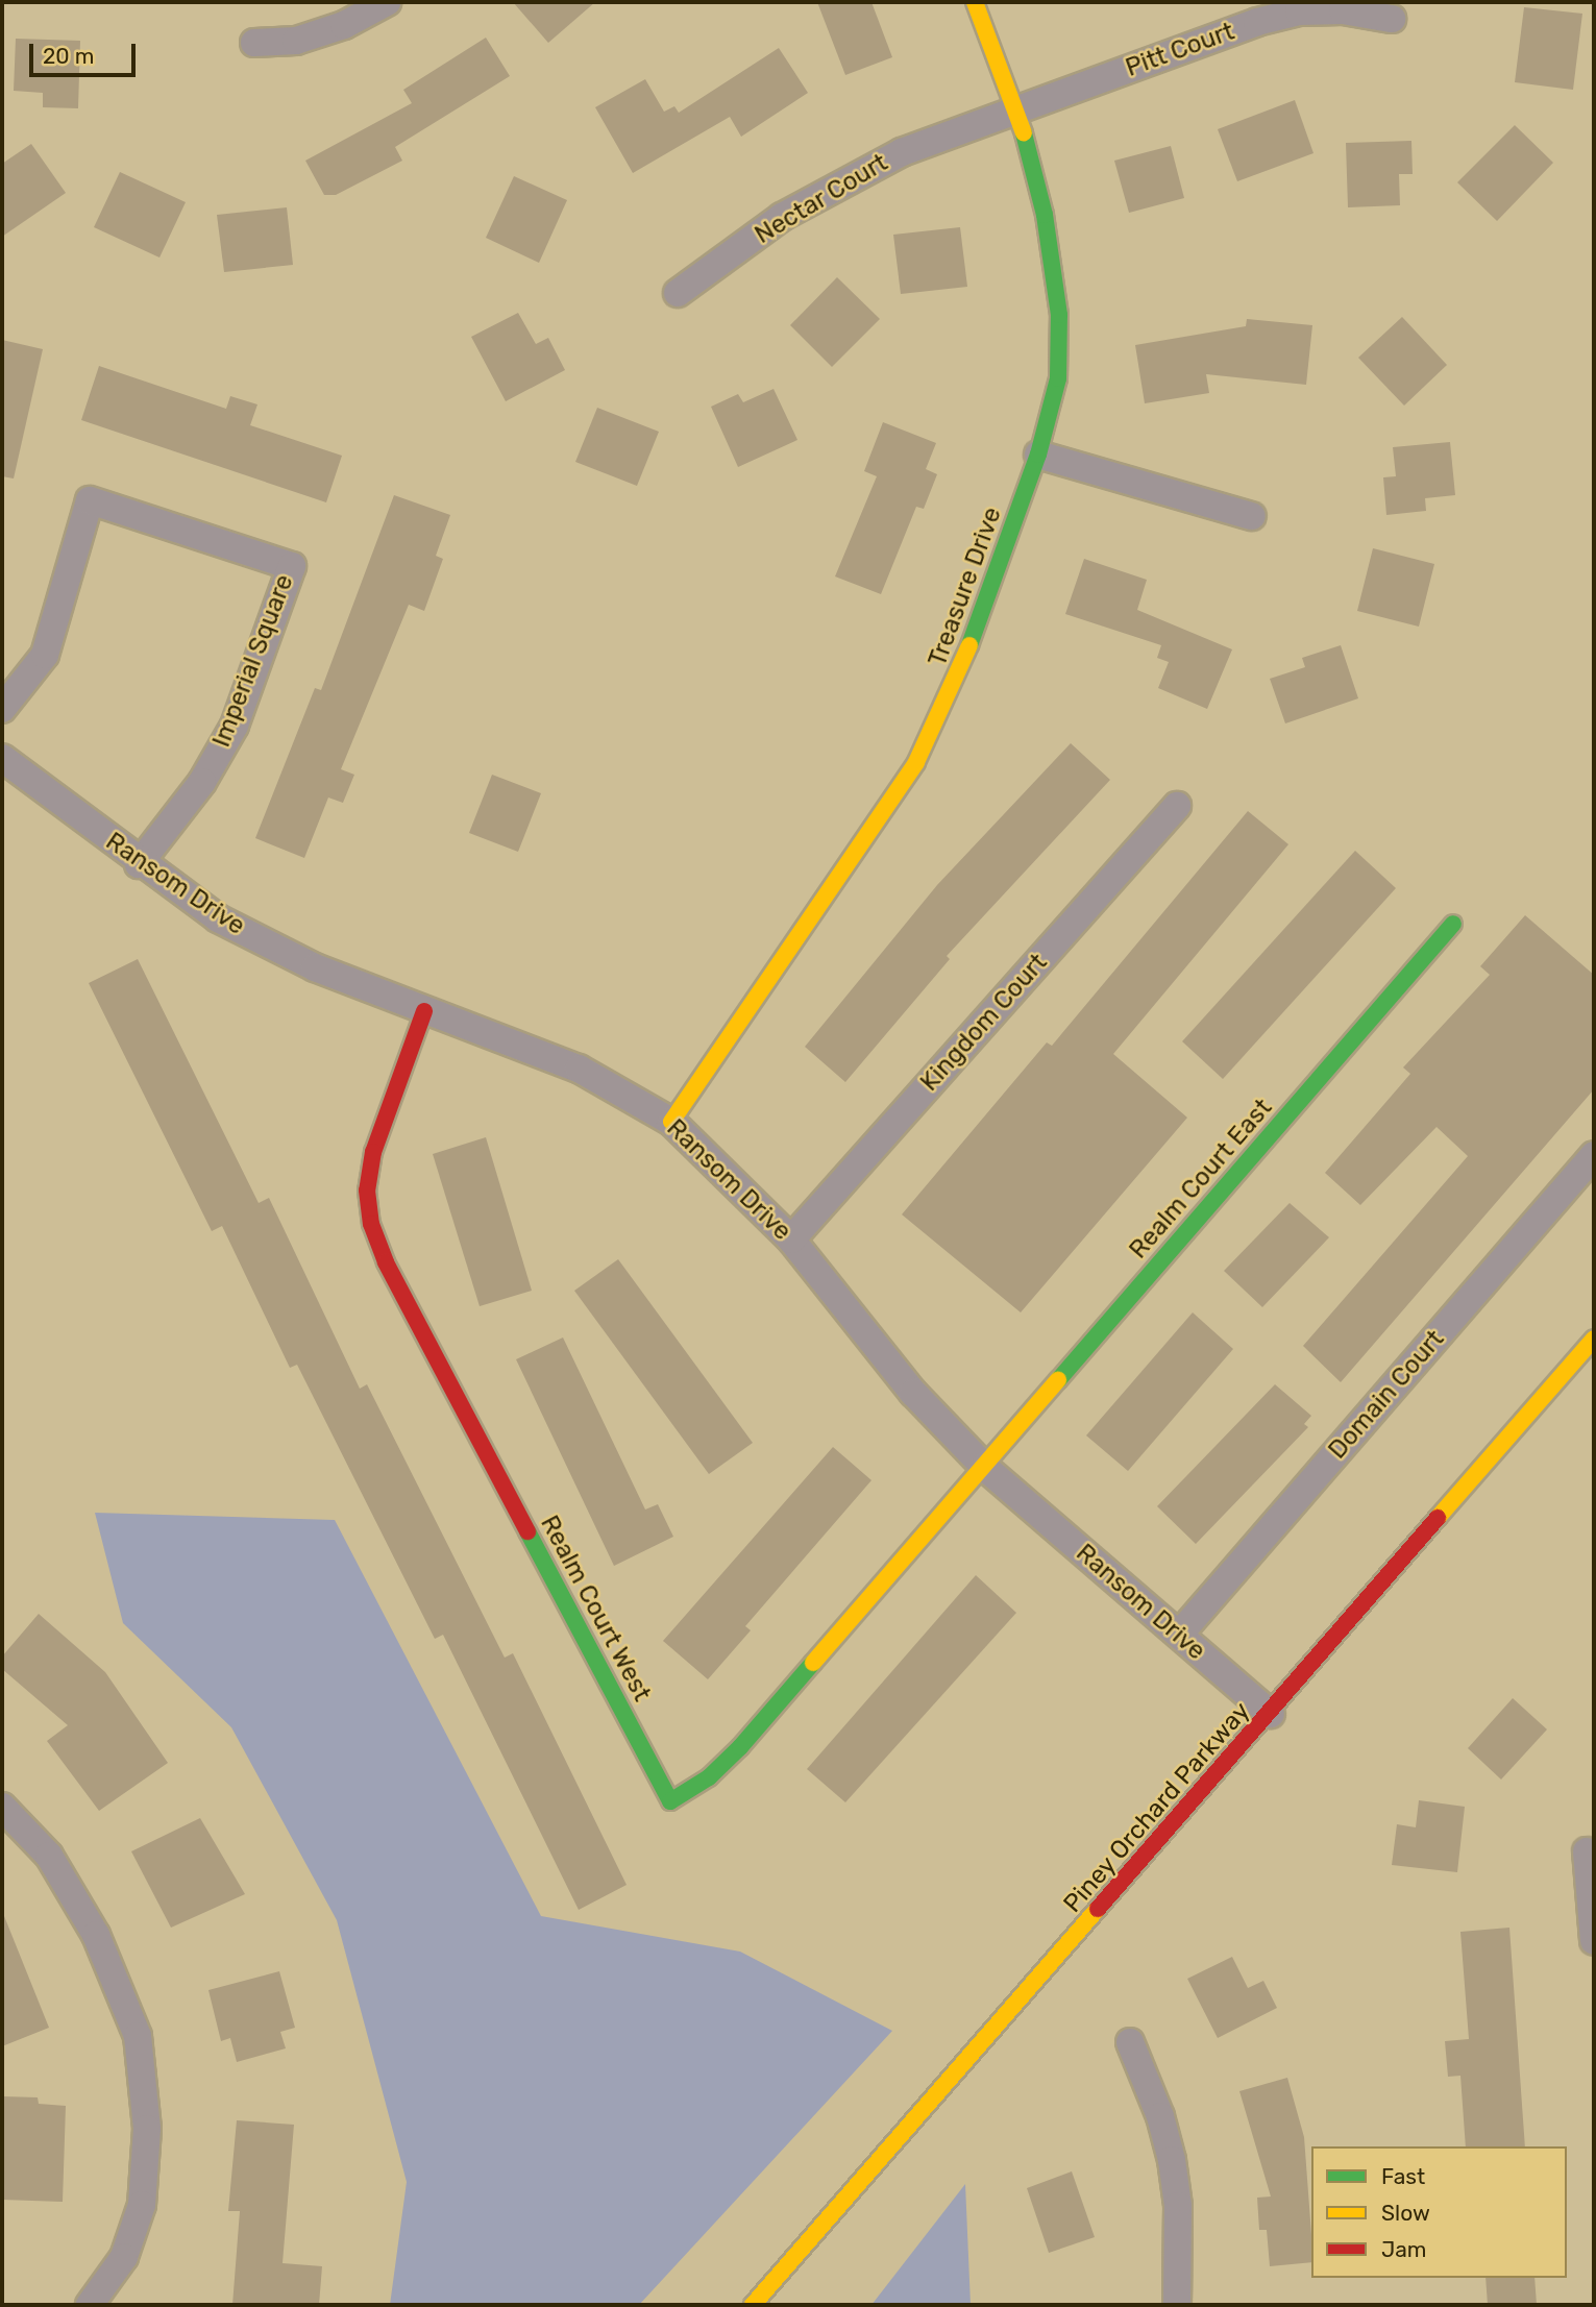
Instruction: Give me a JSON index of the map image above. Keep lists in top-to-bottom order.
{
  "streets": {
    "street": [
      "Pitt Court",
      "Nectar Court",
      "Treasure Drive",
      "Imperial Square",
      "Ransom Drive",
      "Kingdom Court",
      "Realm Court East",
      "Domain Court",
      "Realm Court West",
      "Piney Orchard Parkway"
    ]
  },
  "crossings": [
    ["Pitt Court", "Nectar Court"],
    ["Pitt Court", "Treasure Drive"],
    ["Nectar Court", "Treasure Drive"],
    ["Treasure Drive", "Ransom Drive"],
    ["Imperial Square", "Ransom Drive"],
    ["Ransom Drive", "Kingdom Court"],
    ["Ransom Drive", "Realm Court East"],
    ["Ransom Drive", "Domain Court"],
    ["Ransom Drive", "Realm Court West"],
    ["Ransom Drive", "Piney Orchard Parkway"],
    ["Realm Court East", "Realm Court West"]
  ],
  "legend": ["Fast", "Slow", "Jam"],
  "scale_bar": "20 m"
}
